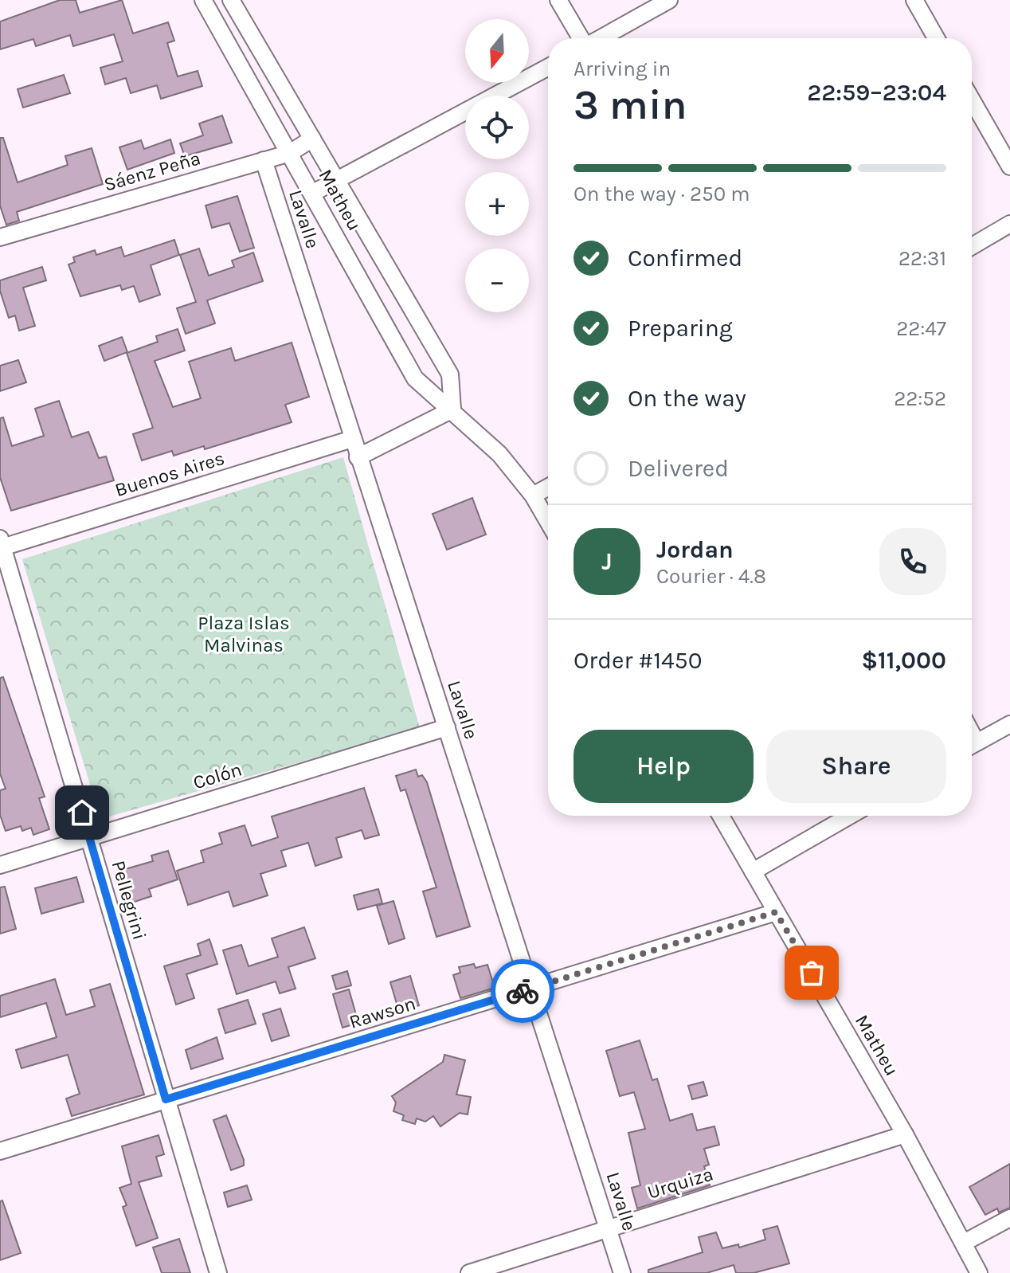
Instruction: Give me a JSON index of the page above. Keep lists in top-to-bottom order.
{
  "streets": {
    "street": [
      "Sáenz Peña",
      "Matheu",
      "Lavalle",
      "Buenos Aires",
      "Colón",
      "Pellegrini",
      "Rawson",
      "Urquiza"
    ]
  },
  "crossings": [
    ["Sáenz Peña", "Matheu"],
    ["Sáenz Peña", "Lavalle"],
    ["Matheu", "Rawson"],
    ["Matheu", "Urquiza"],
    ["Lavalle", "Buenos Aires"],
    ["Lavalle", "Colón"],
    ["Lavalle", "Rawson"],
    ["Lavalle", "Urquiza"],
    ["Buenos Aires", "Pellegrini"],
    ["Colón", "Pellegrini"],
    ["Pellegrini", "Rawson"]
  ],
  "parks": ["Plaza Islas Malvinas"],
  "north": "bottom",
  "page": {
    "map_buttons": ["+", "−"],
    "heading": ["3 min", "Arriving in", "22:59–23:04"],
    "panel": [
      "Jordan",
      "Courier · 4.8",
      "Order #1450",
      "$11,000"
    ],
    "bar": "On the way · 250 m",
    "list": [
      ["Confirmed", "22:31"],
      ["Preparing", "22:47"],
      ["On the way", "22:52"],
      "Delivered"
    ],
    "round": "J",
    "buttons": ["Help", "Share"]
  }
}
